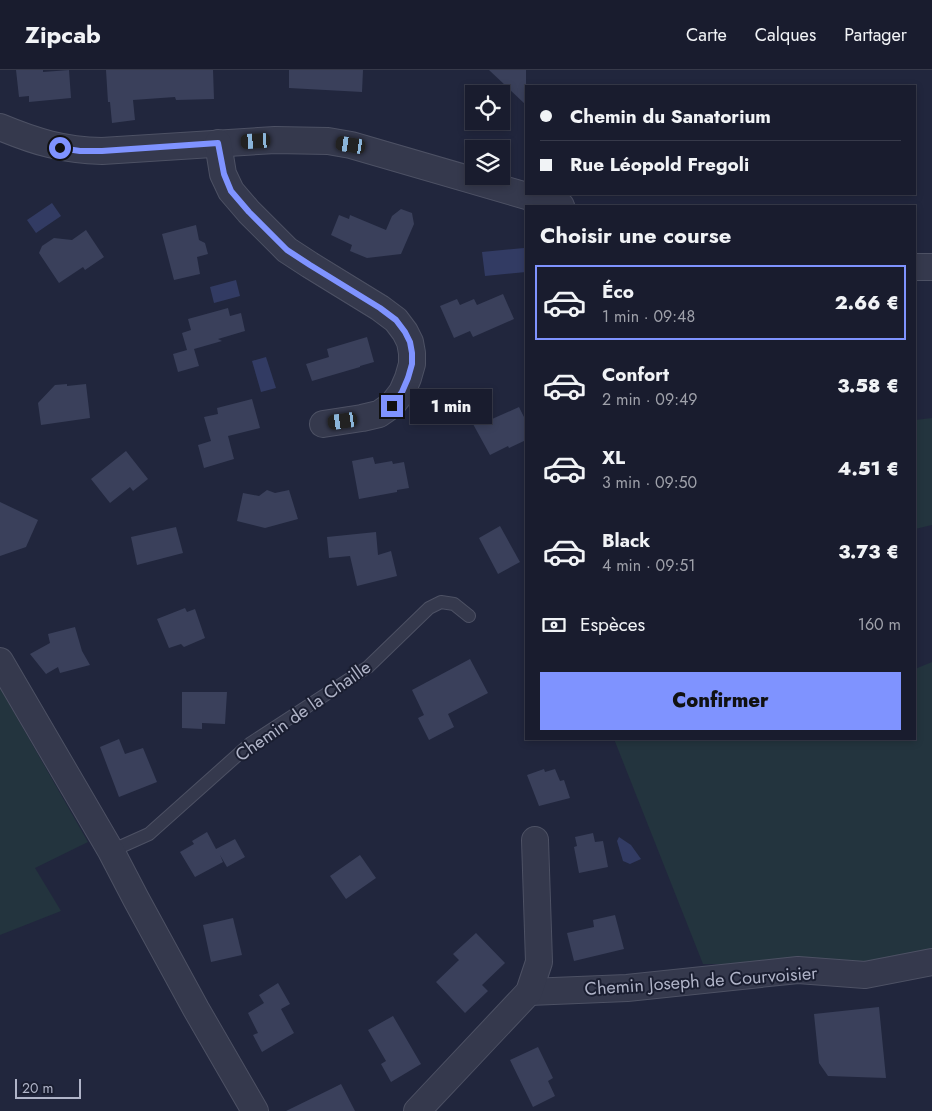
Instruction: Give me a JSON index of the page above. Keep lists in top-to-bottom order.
{
  "streets": {
    "street": ["Chemin Joseph de Courvoisier"],
    "lane": ["Chemin de la Chaille"]
  },
  "scale_bar": "20 m",
  "page": {
    "header": "Zipcab",
    "nav": ["Carte", "Calques", "Partager"],
    "banner": ["Chemin du Sanatorium", "Rue Léopold Fregoli"],
    "heading": "Choisir une course",
    "list": [
      {
        "name": "Éco",
        "note": "1 min · 09:48",
        "value": "2.66 €"
      },
      {
        "name": "Confort",
        "note": "2 min · 09:49",
        "value": "3.58 €"
      },
      {
        "name": "XL",
        "note": "3 min · 09:50",
        "value": "4.51 €"
      },
      {
        "name": "Black",
        "note": "4 min · 09:51",
        "value": "3.73 €"
      }
    ],
    "bubble": "1 min",
    "pay": ["Espèces", "160 m"],
    "buttons": "Confirmer",
    "scale": "20 m"
  }
}
